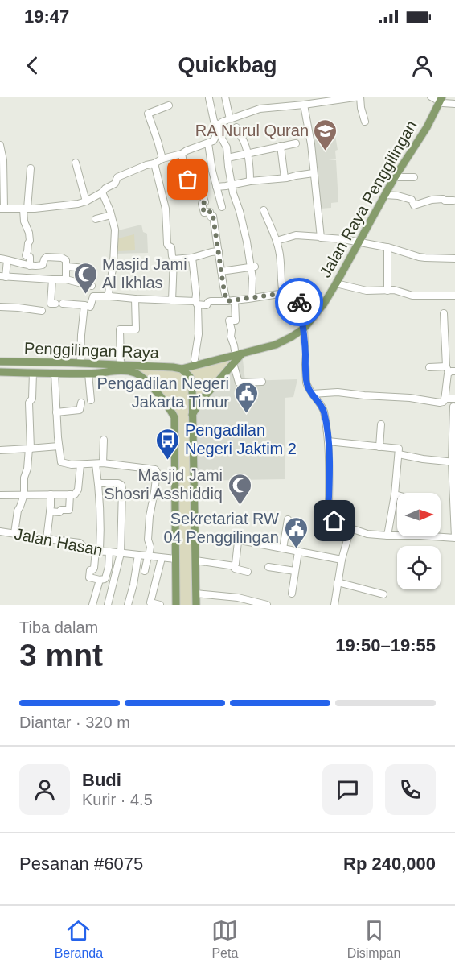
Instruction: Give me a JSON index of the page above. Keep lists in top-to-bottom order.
{
  "streets": {
    "main road": ["Jalan Raya Penggilingan", "Penggilingan Raya"],
    "street": ["Jalan Hasan"]
  },
  "crossings": [
    ["Jalan Raya Penggilingan", "Penggilingan Raya"]
  ],
  "places": {
    "school or university": ["RA Nurul Quran"],
    "mosque": ["Masjid Jami Al Ikhlas", "Masjid Jami Shosri Asshiddiq"],
    "public building": ["Pengadilan Negeri Jakarta Timur", "Sekretariat RW 04 Penggilingan"],
    "bus stop": ["Pengadilan Negeri Jaktim 2"]
  },
  "north": "right",
  "page": {
    "status": "19:47",
    "header": "Quickbag",
    "heading": ["3 mnt", "Tiba dalam", "19:50–19:55"],
    "panel": [
      "Budi",
      "Kurir · 4.5",
      "Pesanan #6075",
      "Rp 240,000"
    ],
    "bar": "Diantar · 320 m",
    "tabs": ["Beranda", "Peta", "Disimpan"]
  }
}
